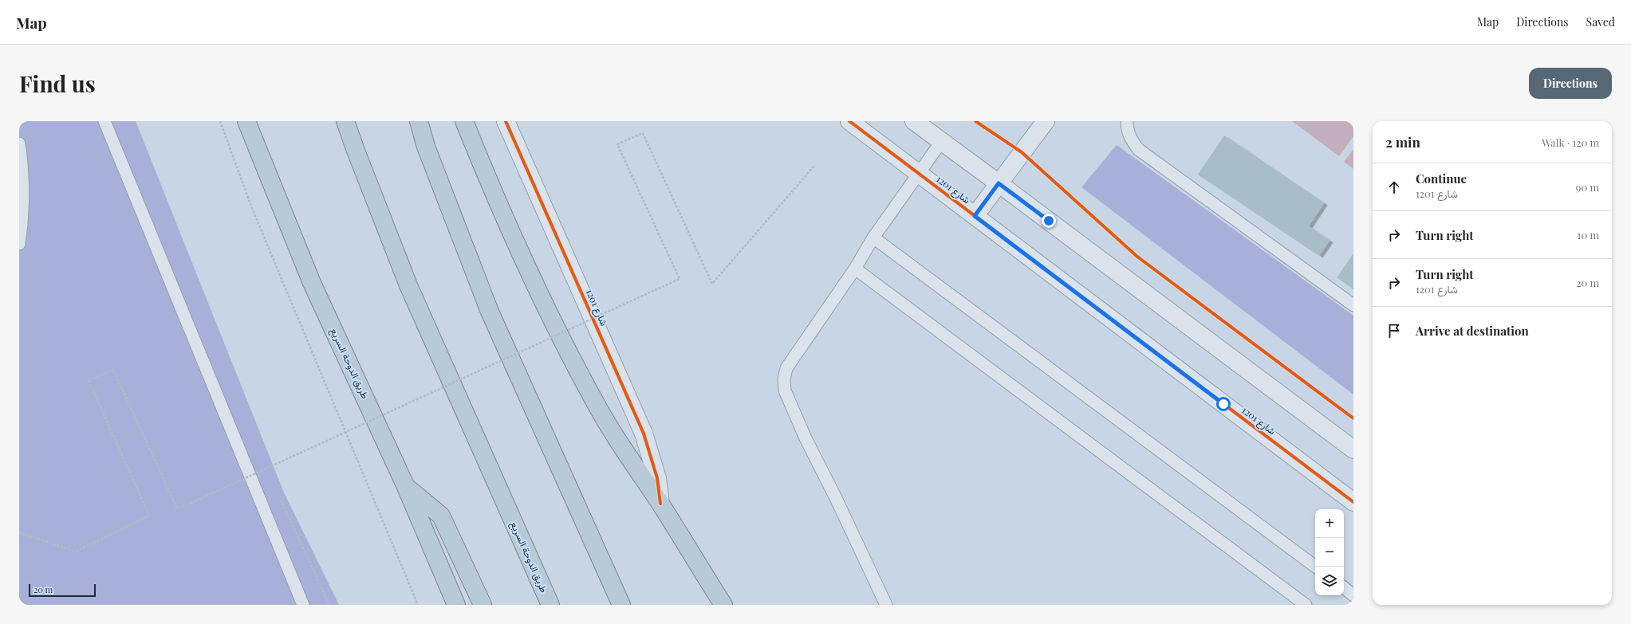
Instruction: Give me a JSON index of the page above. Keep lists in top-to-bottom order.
{
  "streets": {
    "highway": ["طريق الدوحة السريع"],
    "street": ["شارع 1201"]
  },
  "scale_bar": "20 m",
  "page": {
    "header": "Map",
    "nav": ["Map", "Directions", "Saved"],
    "buttons": "Directions",
    "title": "Find us",
    "heading": ["2 min", "Walk · 120 m"],
    "list": [
      ["Continue", "شارع 1201", "90 m"],
      ["Turn right", "10 m"],
      ["Turn right", "شارع 1201", "20 m"],
      "Arrive at destination"
    ],
    "map_buttons": ["+", "−"],
    "scale": "20 m"
  }
}
